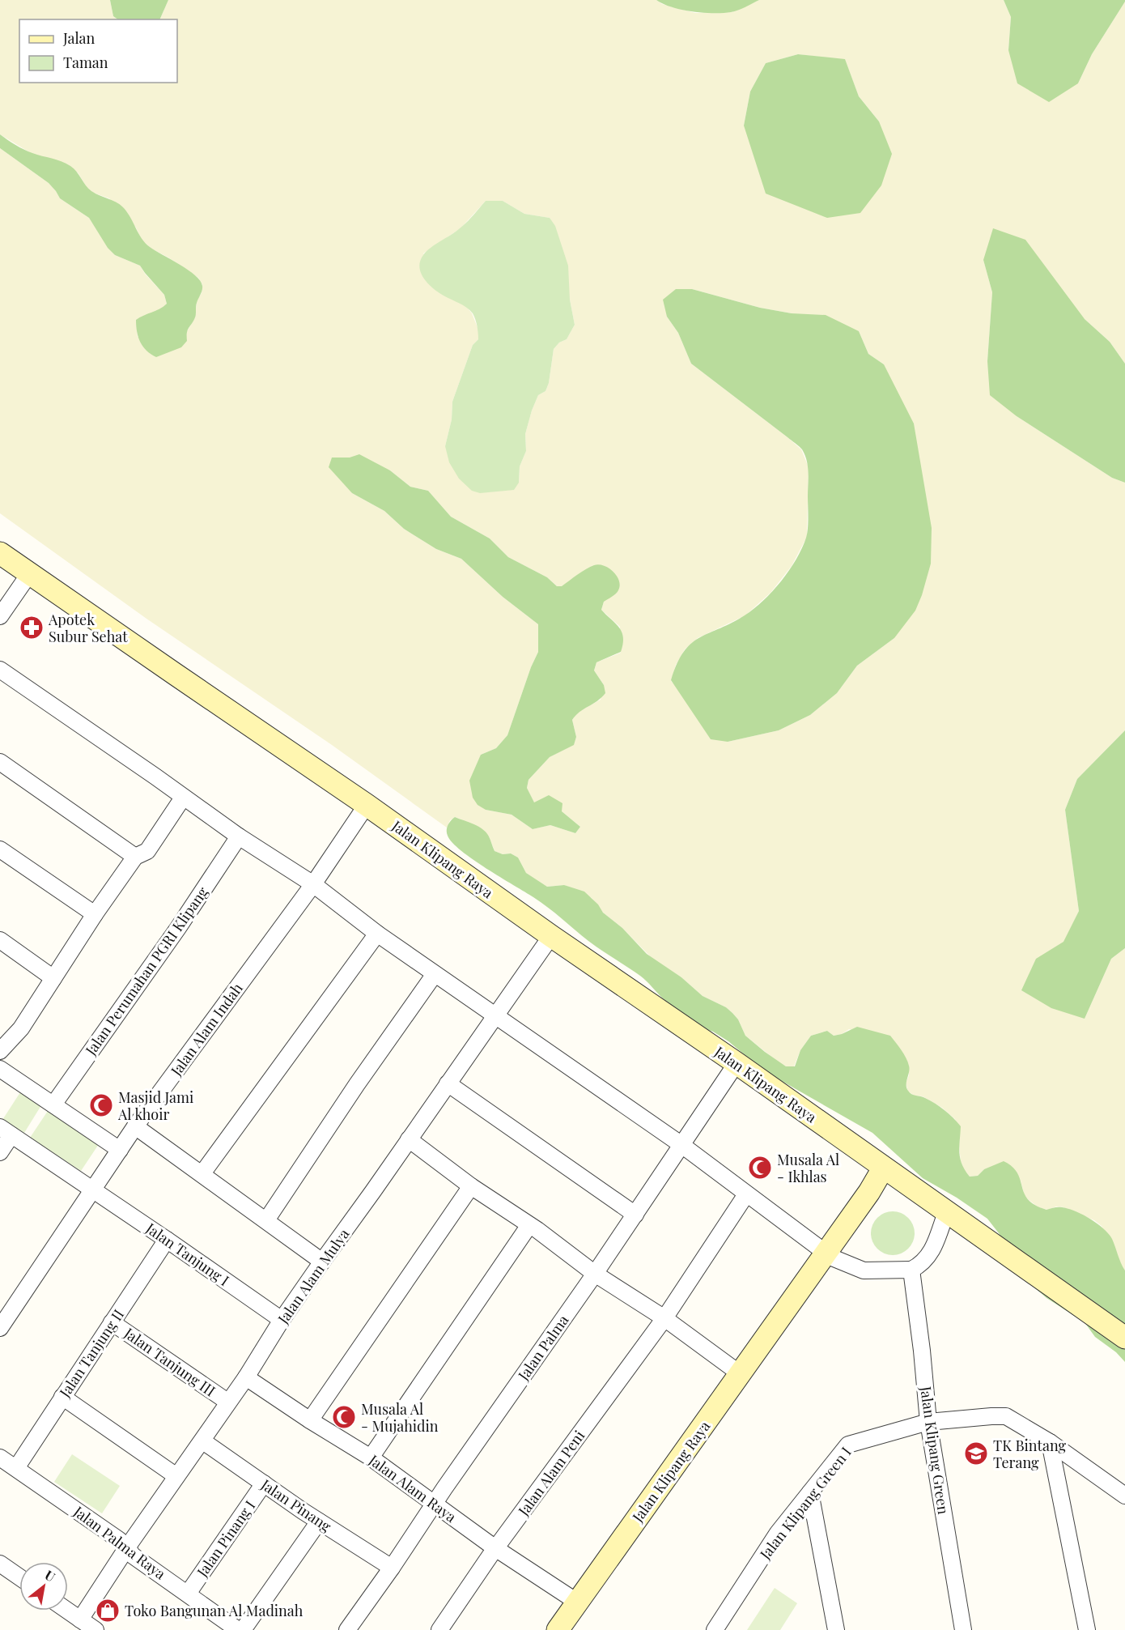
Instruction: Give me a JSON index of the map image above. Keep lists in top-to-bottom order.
{
  "streets": {
    "main road": ["Jalan Klipang Raya"],
    "street": [
      "Jalan Perumahan PGRI Klipang",
      "Jalan Alam Indah",
      "Jalan Tanjung I",
      "Jalan Alam Mulya",
      "Jalan Palma",
      "Jalan Tanjung II",
      "Jalan Tanjung III",
      "Jalan Klipang Green",
      "Jalan Alam Peni",
      "Jalan Alam Raya",
      "Jalan Klipang Green I",
      "Jalan Pinang",
      "Jalan Pinang I",
      "Jalan Palma Raya"
    ]
  },
  "crossings": [
    ["Jalan Klipang Raya", "Jalan Alam Indah"],
    ["Jalan Klipang Raya", "Jalan Alam Mulya"],
    ["Jalan Klipang Raya", "Jalan Palma"],
    ["Jalan Klipang Raya", "Jalan Alam Raya"],
    ["Jalan Alam Indah", "Jalan Tanjung I"],
    ["Jalan Tanjung I", "Jalan Alam Mulya"],
    ["Jalan Tanjung I", "Jalan Tanjung II"],
    ["Jalan Alam Mulya", "Jalan Tanjung III"],
    ["Jalan Alam Mulya", "Jalan Alam Raya"],
    ["Jalan Alam Mulya", "Jalan Pinang"],
    ["Jalan Alam Mulya", "Jalan Palma Raya"],
    ["Jalan Palma", "Jalan Alam Raya"],
    ["Jalan Palma", "Jalan Pinang"],
    ["Jalan Tanjung II", "Jalan Tanjung III"],
    ["Jalan Tanjung II", "Jalan Palma Raya"],
    ["Jalan Klipang Green", "Jalan Klipang Green I"],
    ["Jalan Alam Peni", "Jalan Alam Raya"],
    ["Jalan Pinang", "Jalan Pinang I"],
    ["Jalan Pinang I", "Jalan Palma Raya"]
  ],
  "places": {
    "pharmacy": ["Apotek Subur Sehat"],
    "mosque": ["Masjid Jami Al khoir", "Musala Al - Ikhlas", "Musala Al - Mujahidin"],
    "school or university": ["TK Bintang Terang"],
    "shop": ["Toko Bangunan Al Madinah"]
  },
  "legend": ["Jalan", "Taman"],
  "north": "top right"
}
